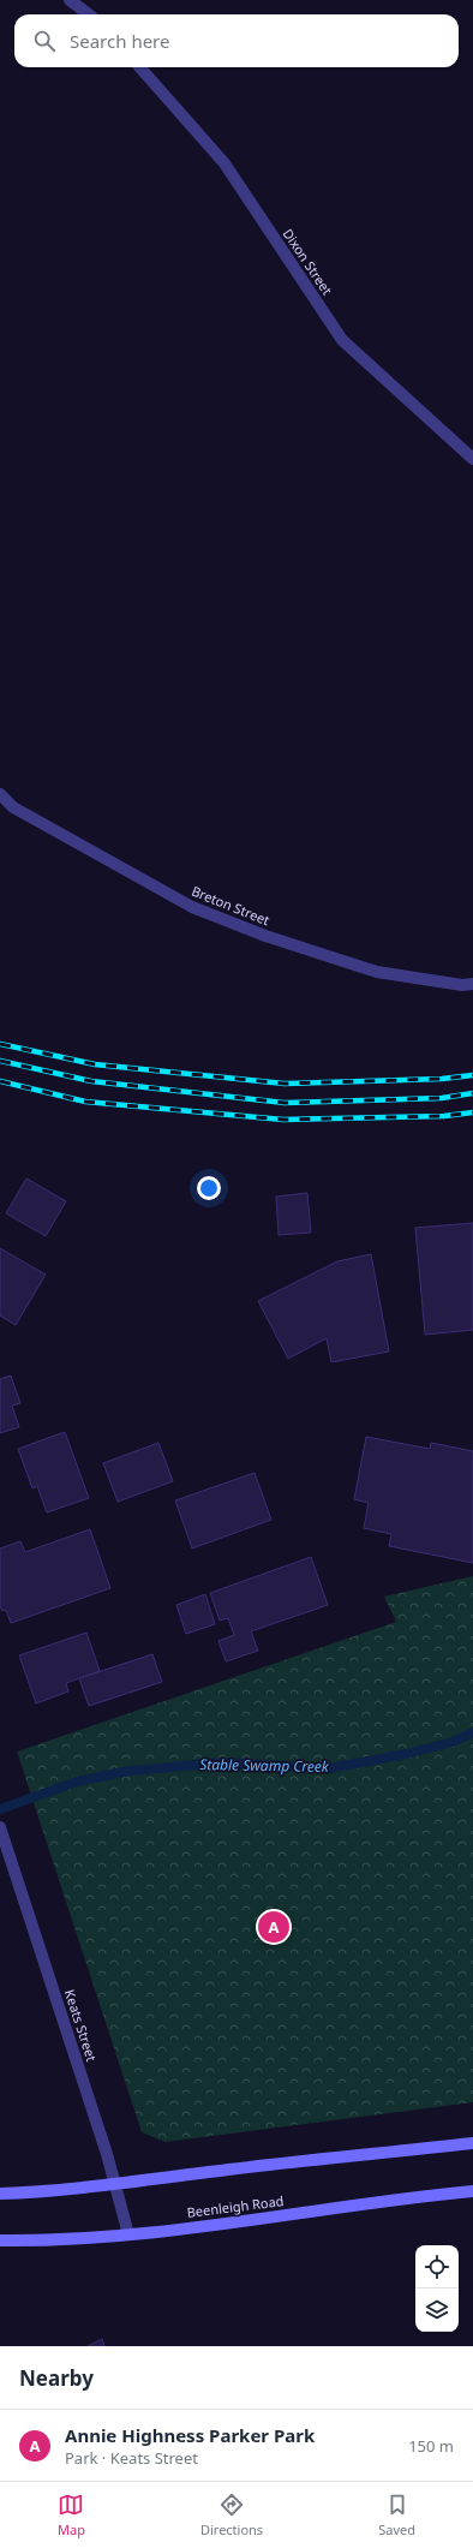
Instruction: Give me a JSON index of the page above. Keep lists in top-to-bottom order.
{
  "streets": {
    "main road": ["Beenleigh Road"],
    "street": ["Dixon Street", "Breton Street", "Keats Street"]
  },
  "crossings": [
    ["Keats Street", "Beenleigh Road"]
  ],
  "water": ["Stable Swamp Creek"],
  "page": {
    "search": "Search here",
    "pins": "A",
    "heading": "Nearby",
    "list": [
      {
        "mark": "A",
        "name": "Annie Highness Parker Park",
        "note": "Park · Keats Street",
        "value": "150 m"
      }
    ],
    "nav": ["Map", "Directions", "Saved"]
  }
}
